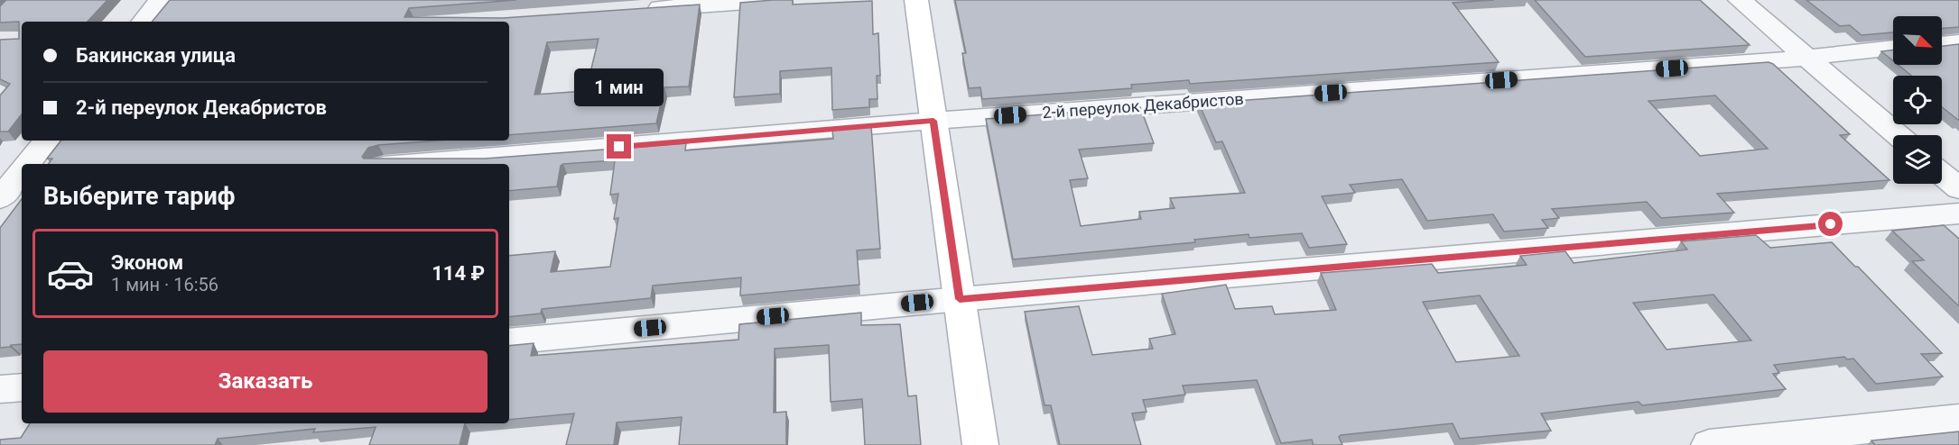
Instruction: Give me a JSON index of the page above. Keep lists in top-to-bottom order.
{
  "streets": {
    "street": ["2-й переулок Декабристов"]
  },
  "north": "bottom right",
  "page": {
    "banner": ["Бакинская улица", "2-й переулок Декабристов"],
    "bubble": "1 мин",
    "heading": "Выберите тариф",
    "list": [
      {
        "name": "Эконом",
        "note": "1 мин · 16:56",
        "value": "114 ₽"
      }
    ],
    "buttons": "Заказать"
  }
}
